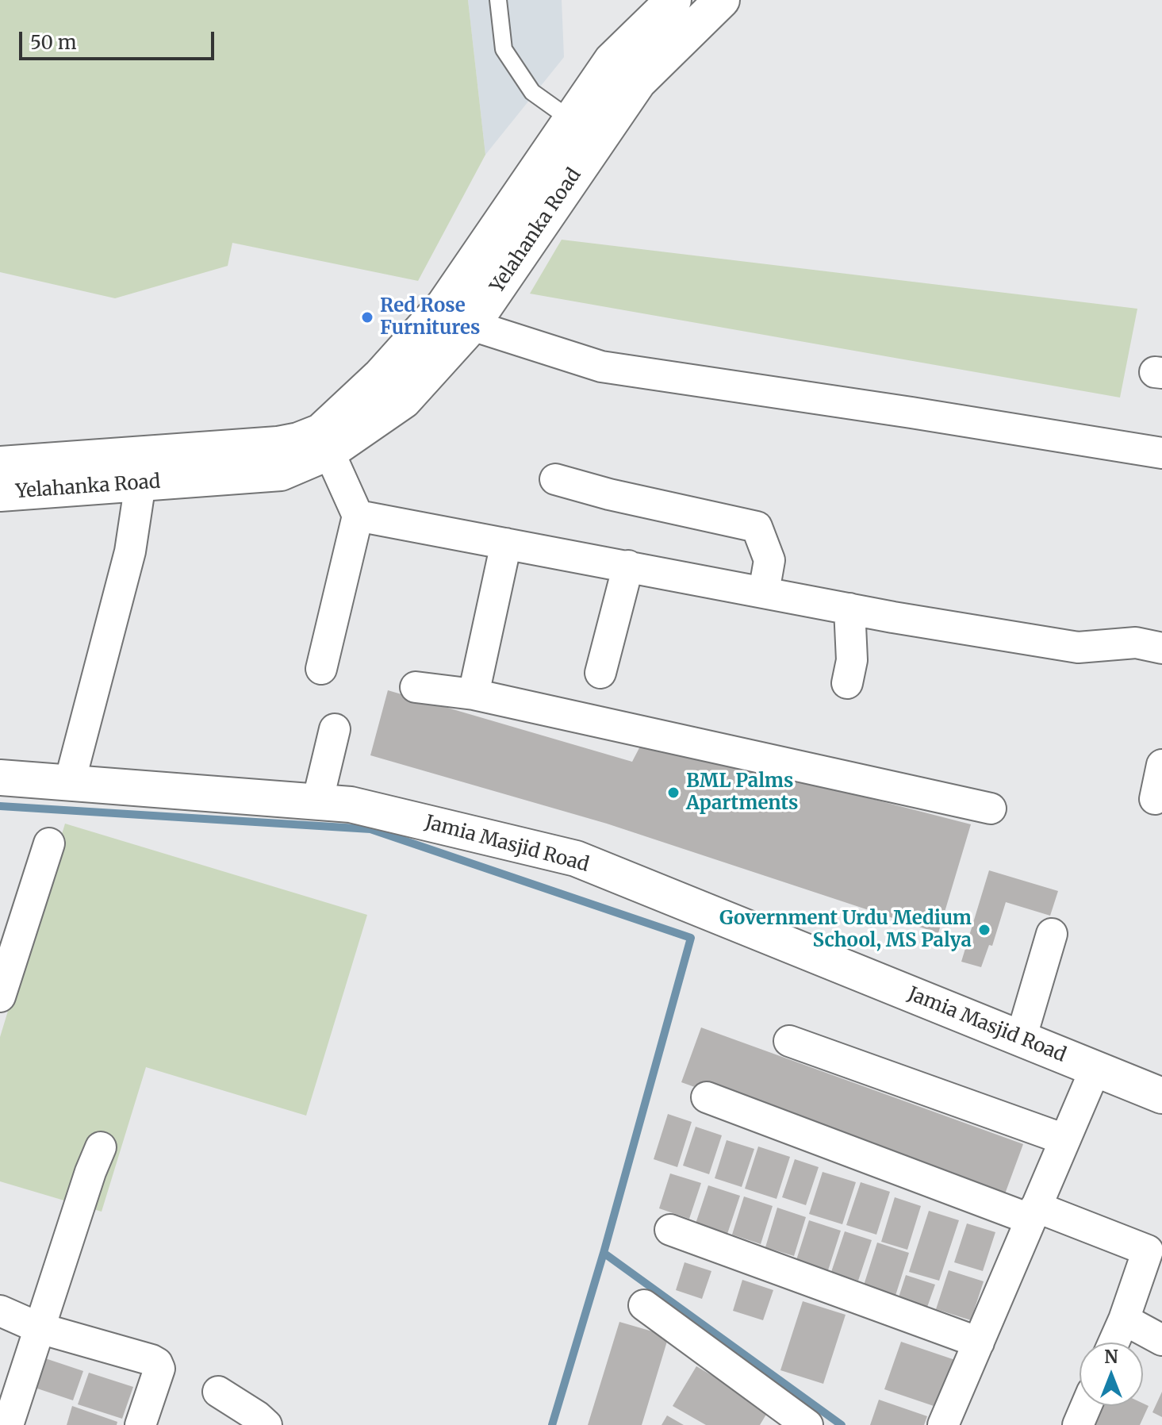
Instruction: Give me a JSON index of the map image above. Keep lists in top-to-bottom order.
{
  "streets": {
    "main road": ["Yelahanka Road", "Jamia Masjid Road"]
  },
  "places": ["Red Rose Furnitures", "BML Palms Apartments", "Government Urdu Medium School, MS Palya"],
  "scale_bar": "50 m",
  "north": "top"
}
